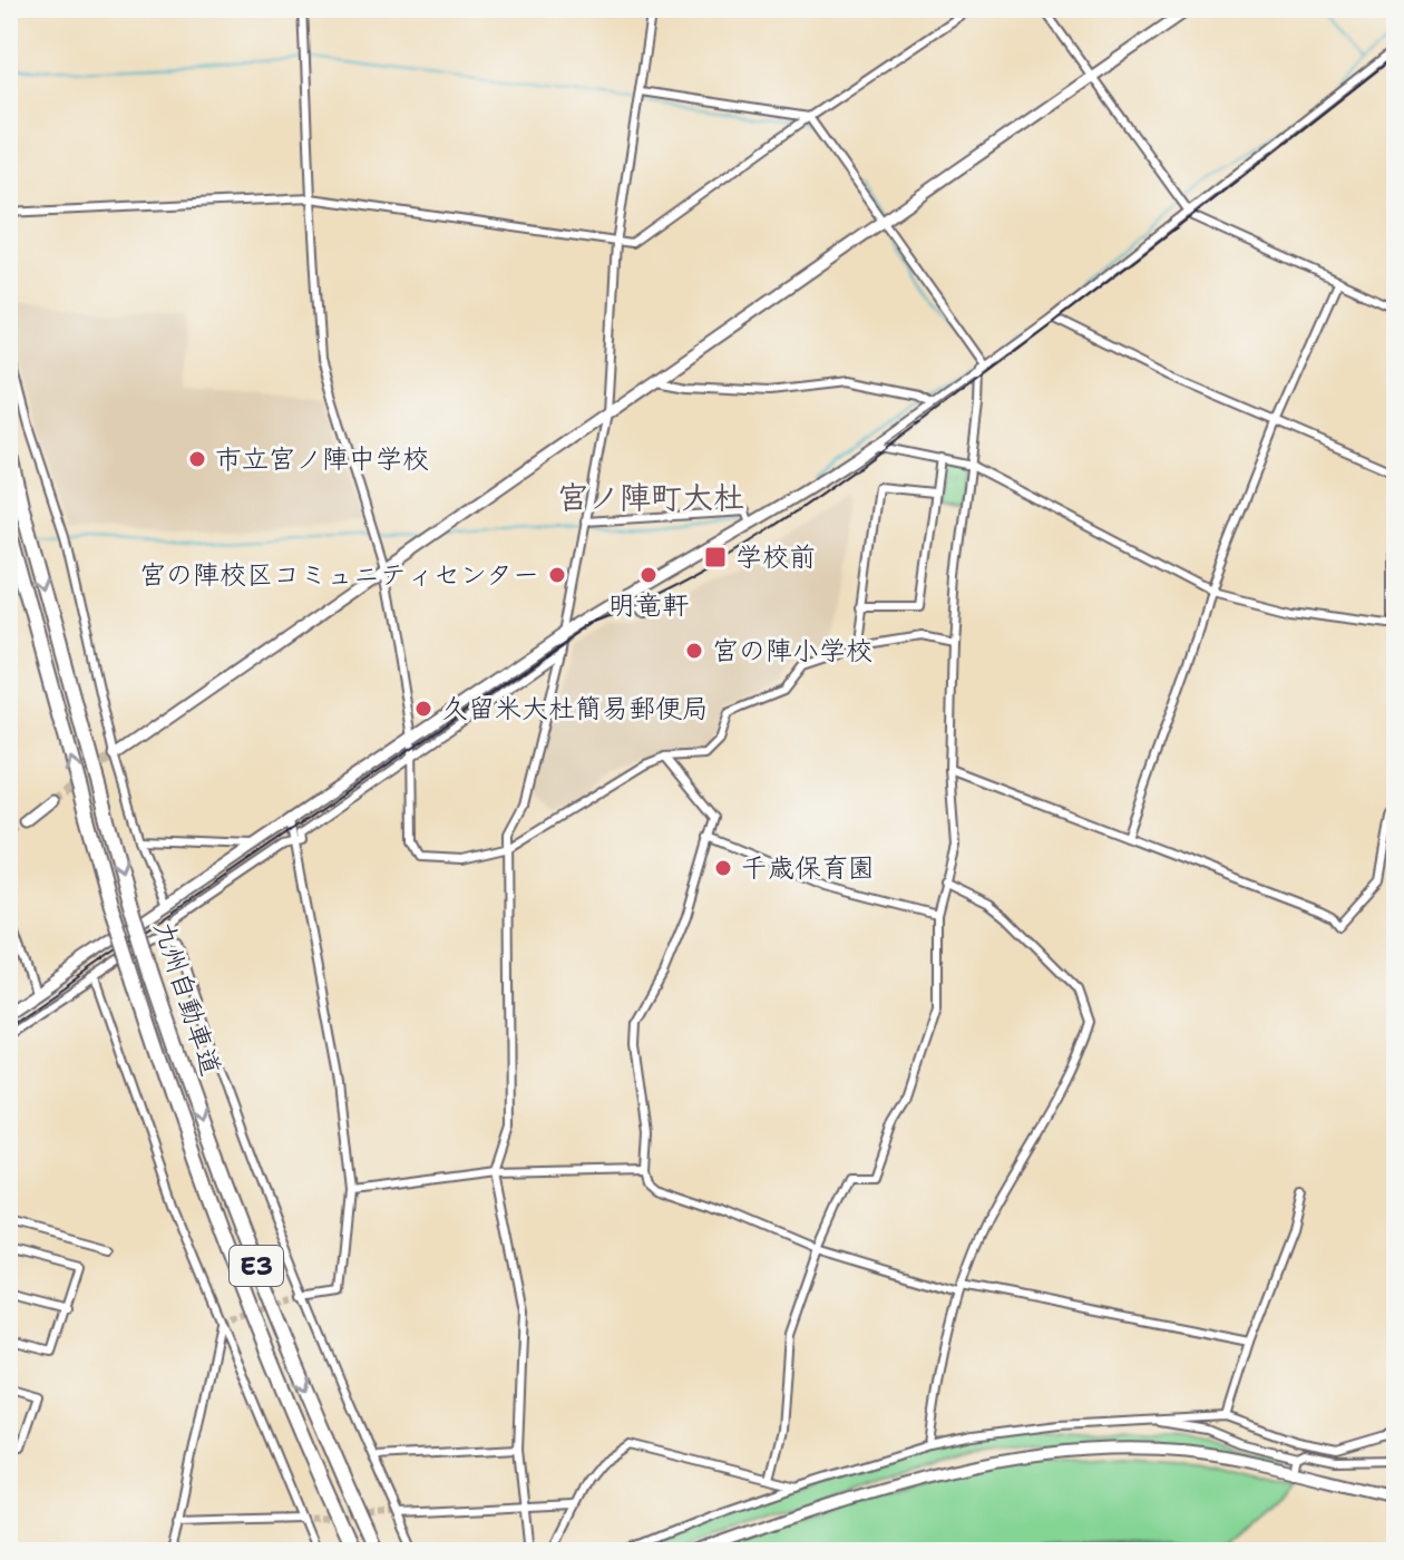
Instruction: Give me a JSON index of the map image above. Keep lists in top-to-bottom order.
{
  "streets": {
    "highway": ["九州自動車道", "E3"]
  },
  "districts": ["宮ノ陣町大杜"],
  "places": {
    "other": [
      "市立宮ノ陣中学校",
      "宮の陣校区コミュニティセンター",
      "明竜軒",
      "宮の陣小学校",
      "久留米大杜簡易郵便局",
      "千歳保育園"
    ],
    "transit": ["学校前"]
  }
}
